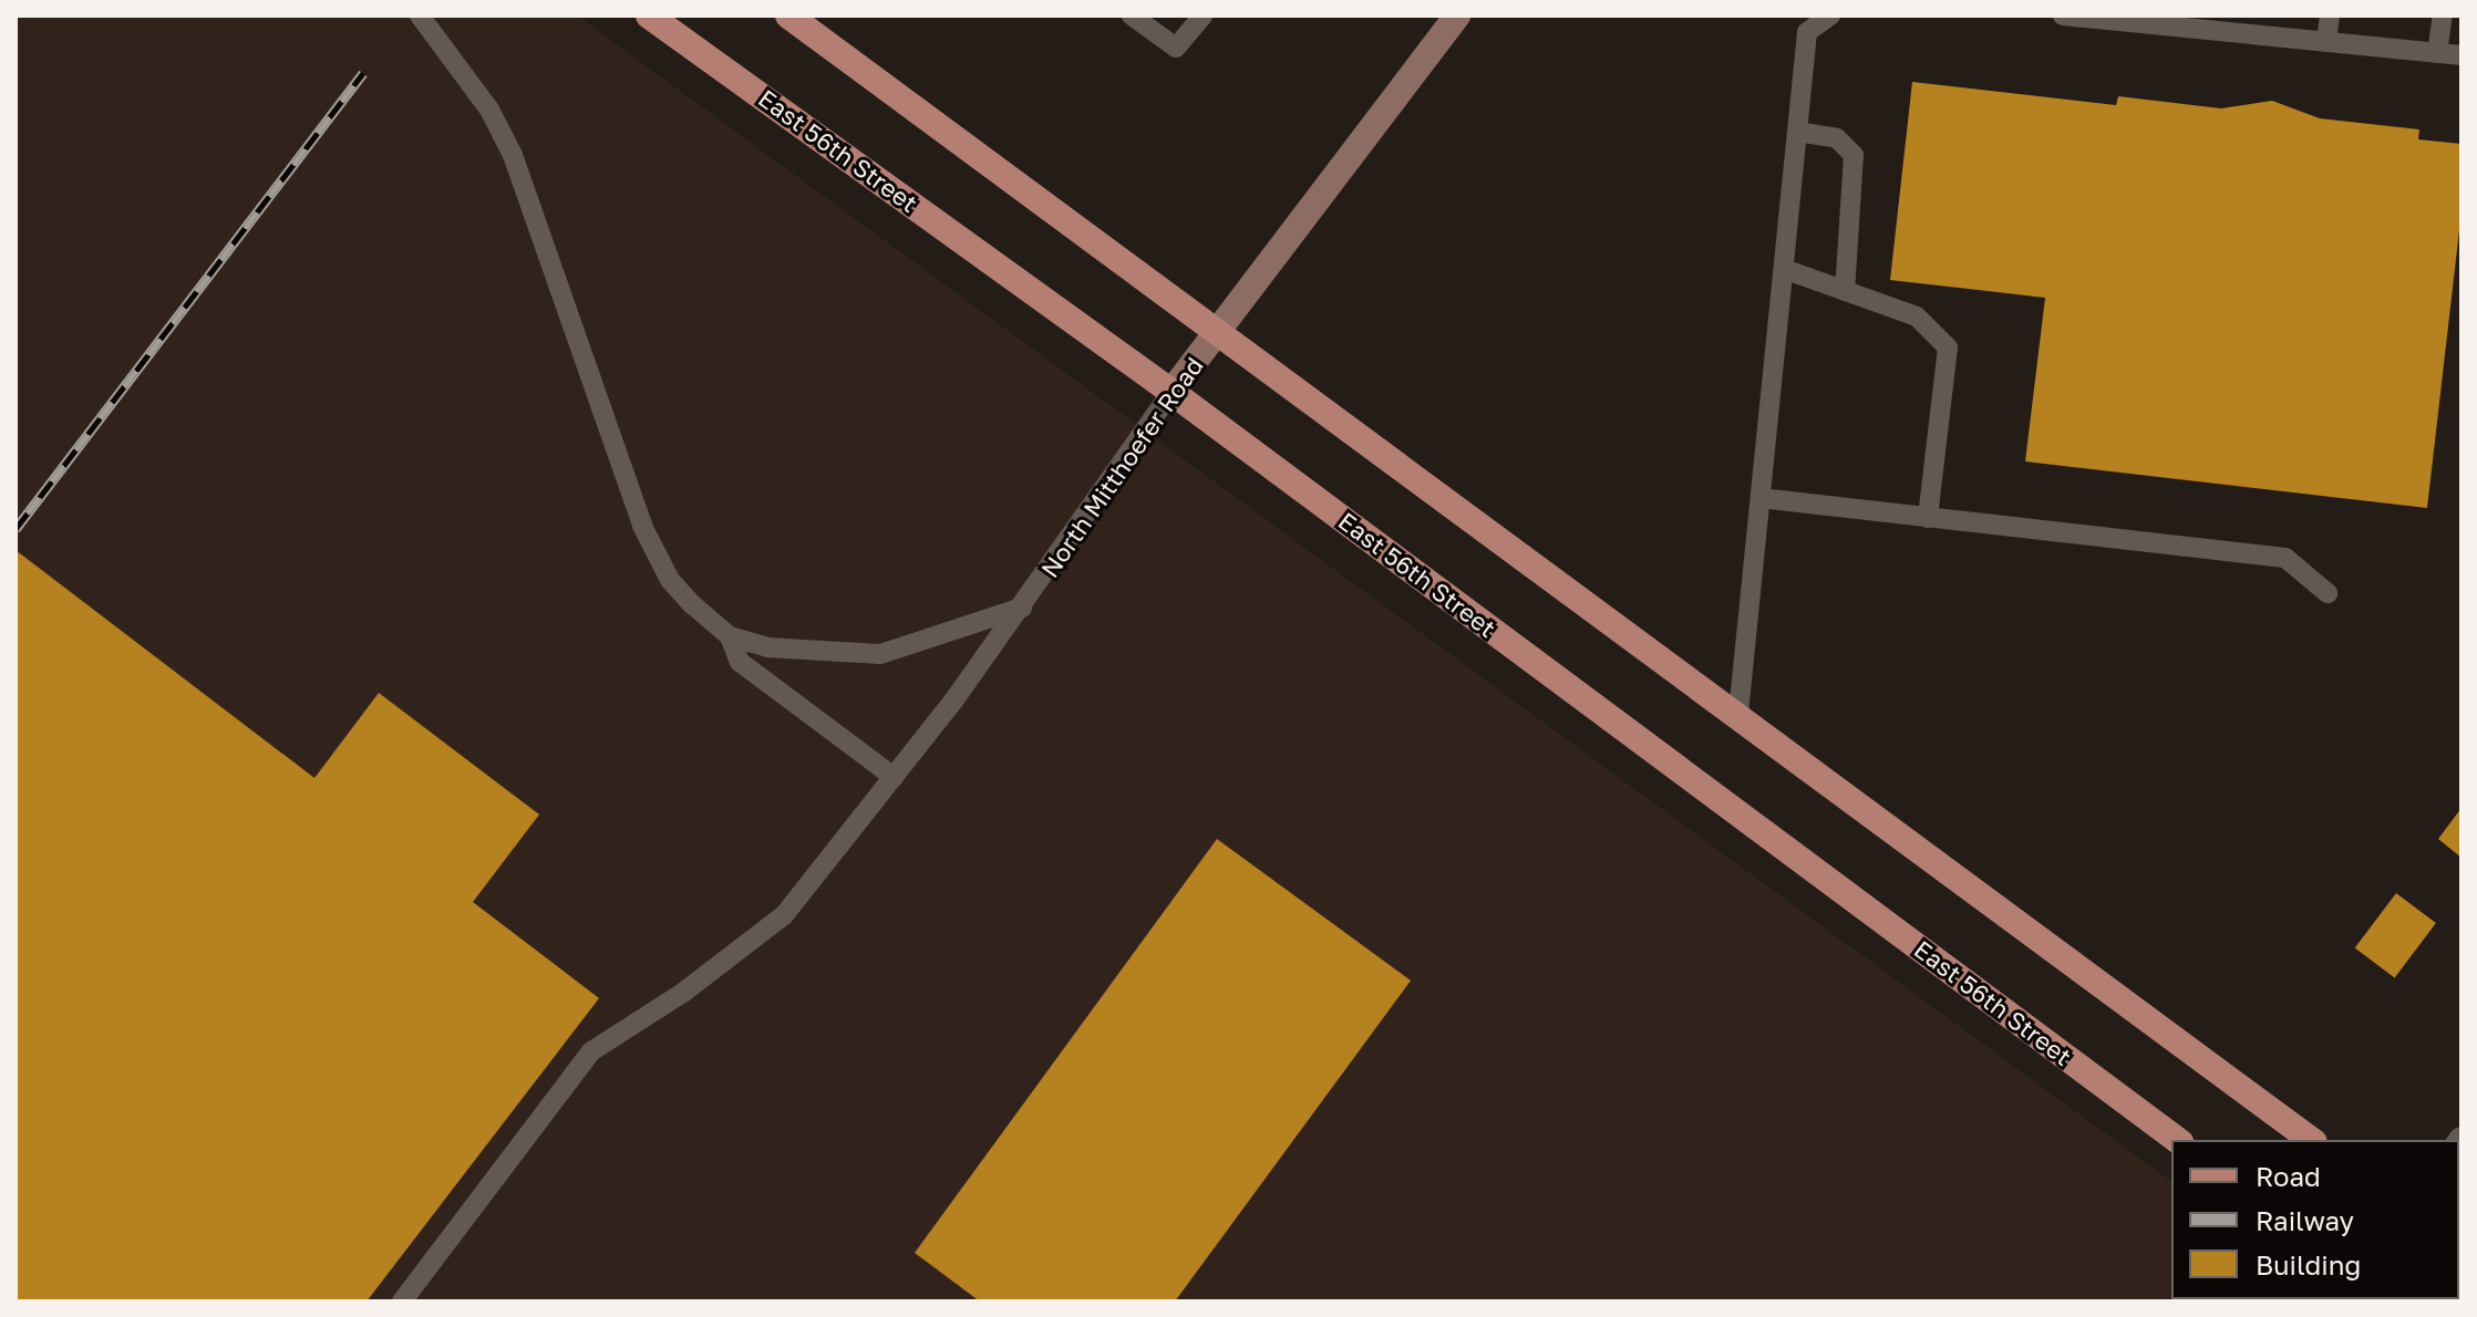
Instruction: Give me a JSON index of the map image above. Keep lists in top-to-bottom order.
{
  "streets": {
    "main road": ["East 56th Street"],
    "street": ["North Mitthoefer Road"]
  },
  "crossings": [
    ["East 56th Street", "North Mitthoefer Road"]
  ],
  "legend": ["Road", "Railway", "Building"]
}
